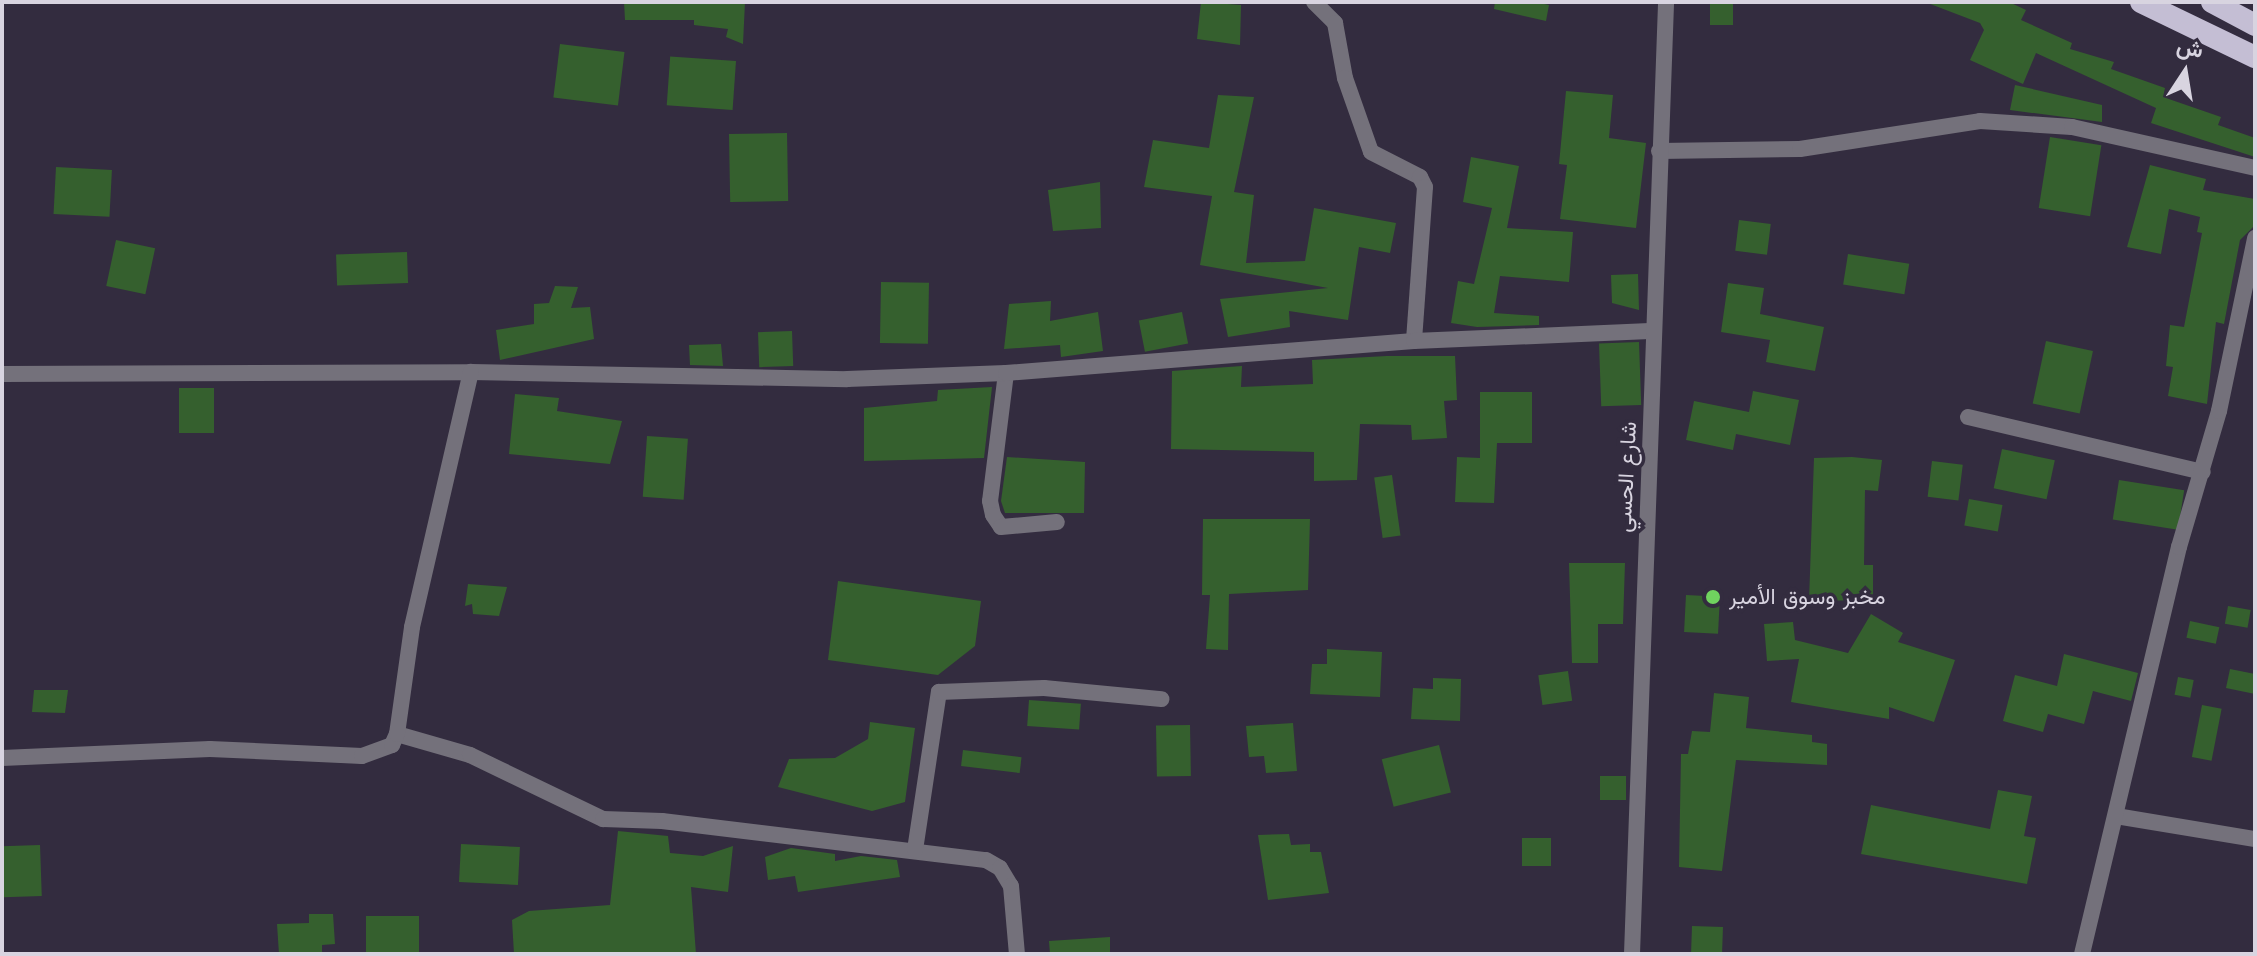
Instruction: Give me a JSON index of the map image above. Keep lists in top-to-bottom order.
{
  "streets": {
    "street": ["شارع الحسي"]
  },
  "places": ["مخبز وسوق الأمير"],
  "north": "top"
}
